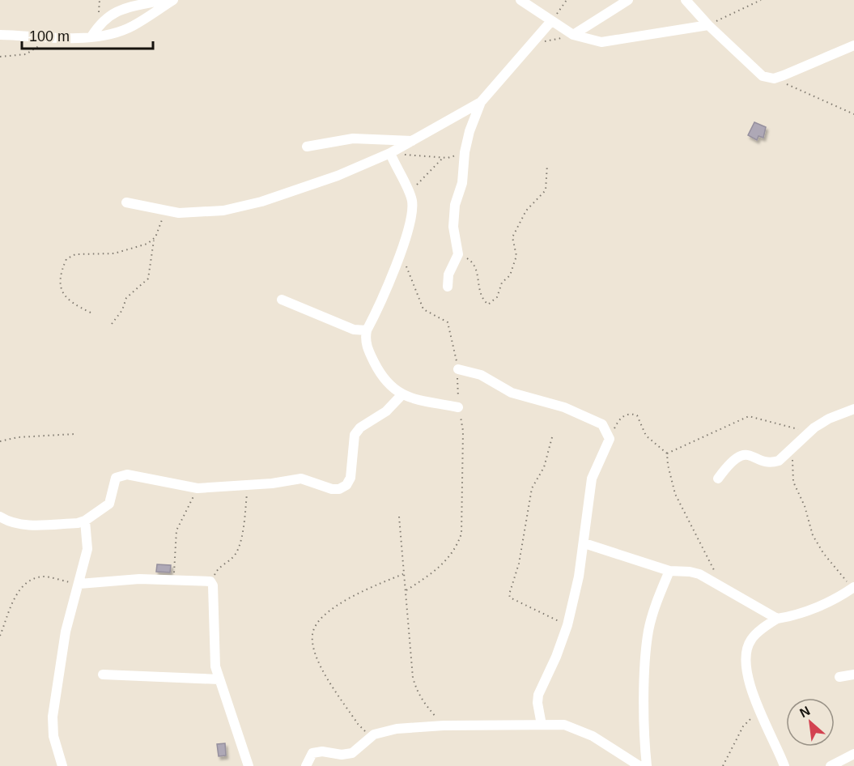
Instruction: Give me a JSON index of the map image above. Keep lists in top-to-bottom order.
{
  "scale_bar": "100 m",
  "north": "top left"
}
